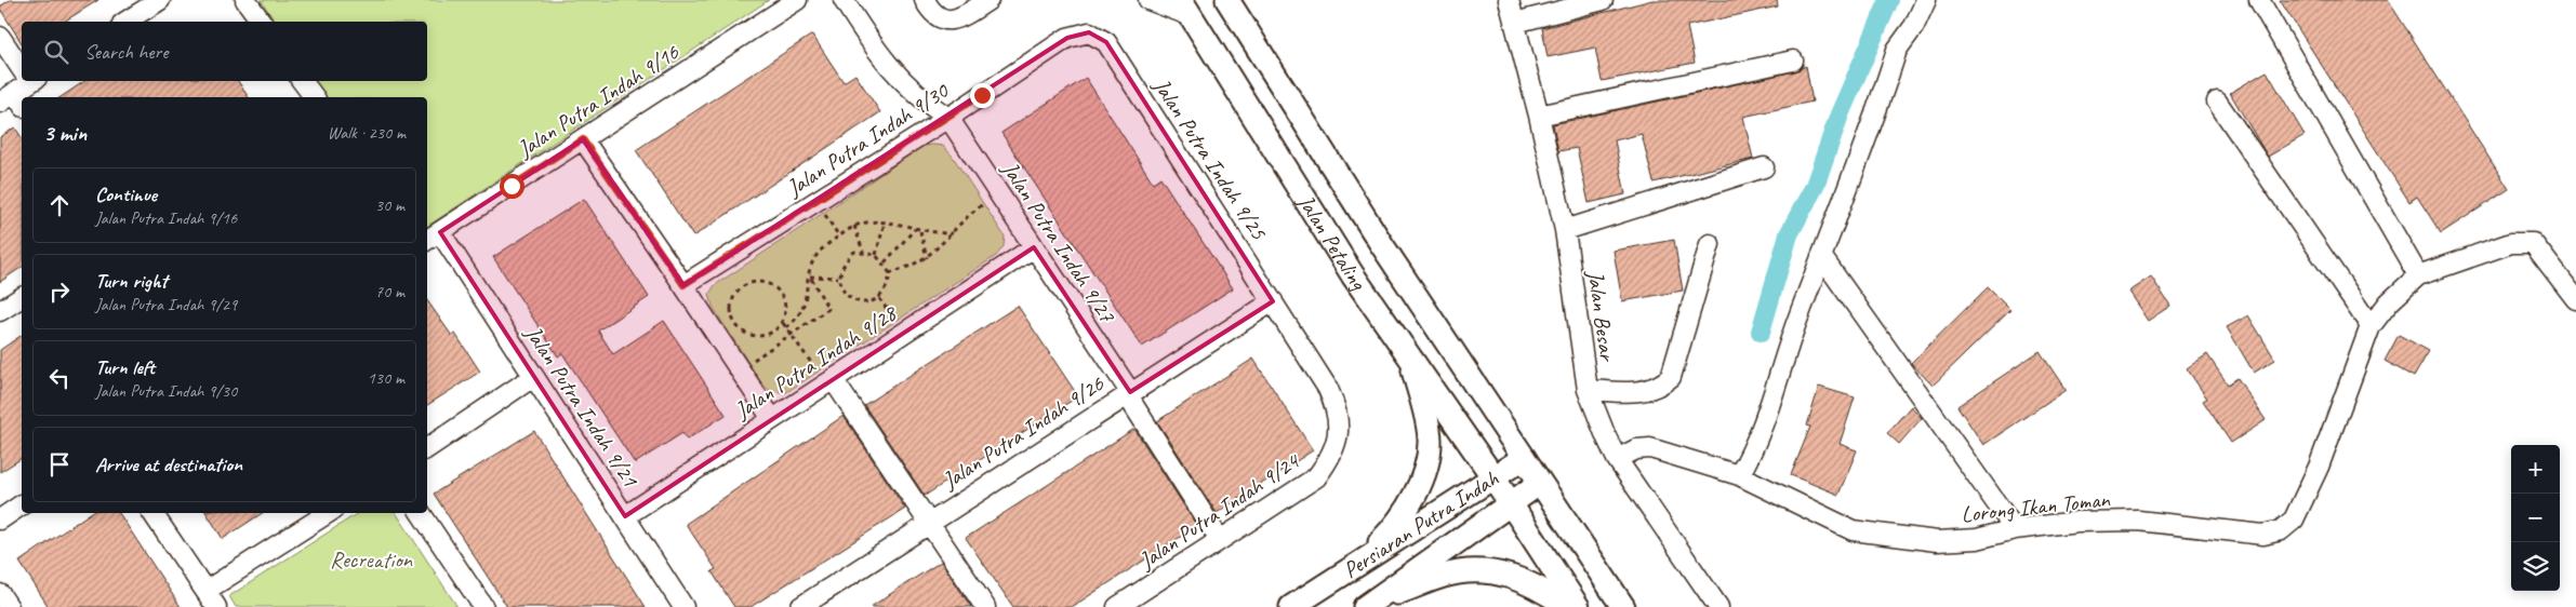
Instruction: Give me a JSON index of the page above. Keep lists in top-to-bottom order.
{
  "streets": {
    "main road": ["Jalan Petaling", "Persiaran Putra Indah"],
    "street": [
      "Jalan Putra Indah 9/16",
      "Jalan Putra Indah 9/30",
      "Jalan Putra Indah 9/25",
      "Jalan Putra Indah 9/27",
      "Jalan Besar",
      "Jalan Putra Indah 9/28",
      "Jalan Putra Indah 9/21",
      "Jalan Putra Indah 9/26",
      "Lorong Ikan Toman",
      "Jalan Putra Indah 9/24"
    ]
  },
  "crossings": [
    ["Jalan Putra Indah 9/16", "Jalan Putra Indah 9/21"],
    ["Jalan Putra Indah 9/30", "Jalan Putra Indah 9/25"],
    ["Jalan Putra Indah 9/30", "Jalan Putra Indah 9/27"],
    ["Jalan Putra Indah 9/25", "Jalan Putra Indah 9/26"],
    ["Jalan Putra Indah 9/25", "Jalan Putra Indah 9/24"],
    ["Jalan Putra Indah 9/27", "Jalan Putra Indah 9/28"],
    ["Jalan Putra Indah 9/27", "Jalan Putra Indah 9/26"],
    ["Jalan Putra Indah 9/27", "Jalan Putra Indah 9/24"],
    ["Jalan Petaling", "Persiaran Putra Indah"],
    ["Jalan Besar", "Lorong Ikan Toman"],
    ["Jalan Putra Indah 9/28", "Jalan Putra Indah 9/21"],
    ["Jalan Putra Indah 9/26", "Jalan Putra Indah 9/24"]
  ],
  "parks": ["Recreation"],
  "page": {
    "search": "Search here",
    "heading": ["3 min", "Walk · 230 m"],
    "list": [
      ["Continue", "Jalan Putra Indah 9/16", "30 m"],
      ["Turn right", "Jalan Putra Indah 9/29", "70 m"],
      ["Turn left", "Jalan Putra Indah 9/30", "130 m"],
      "Arrive at destination"
    ],
    "map_buttons": ["+", "−"]
  }
}
